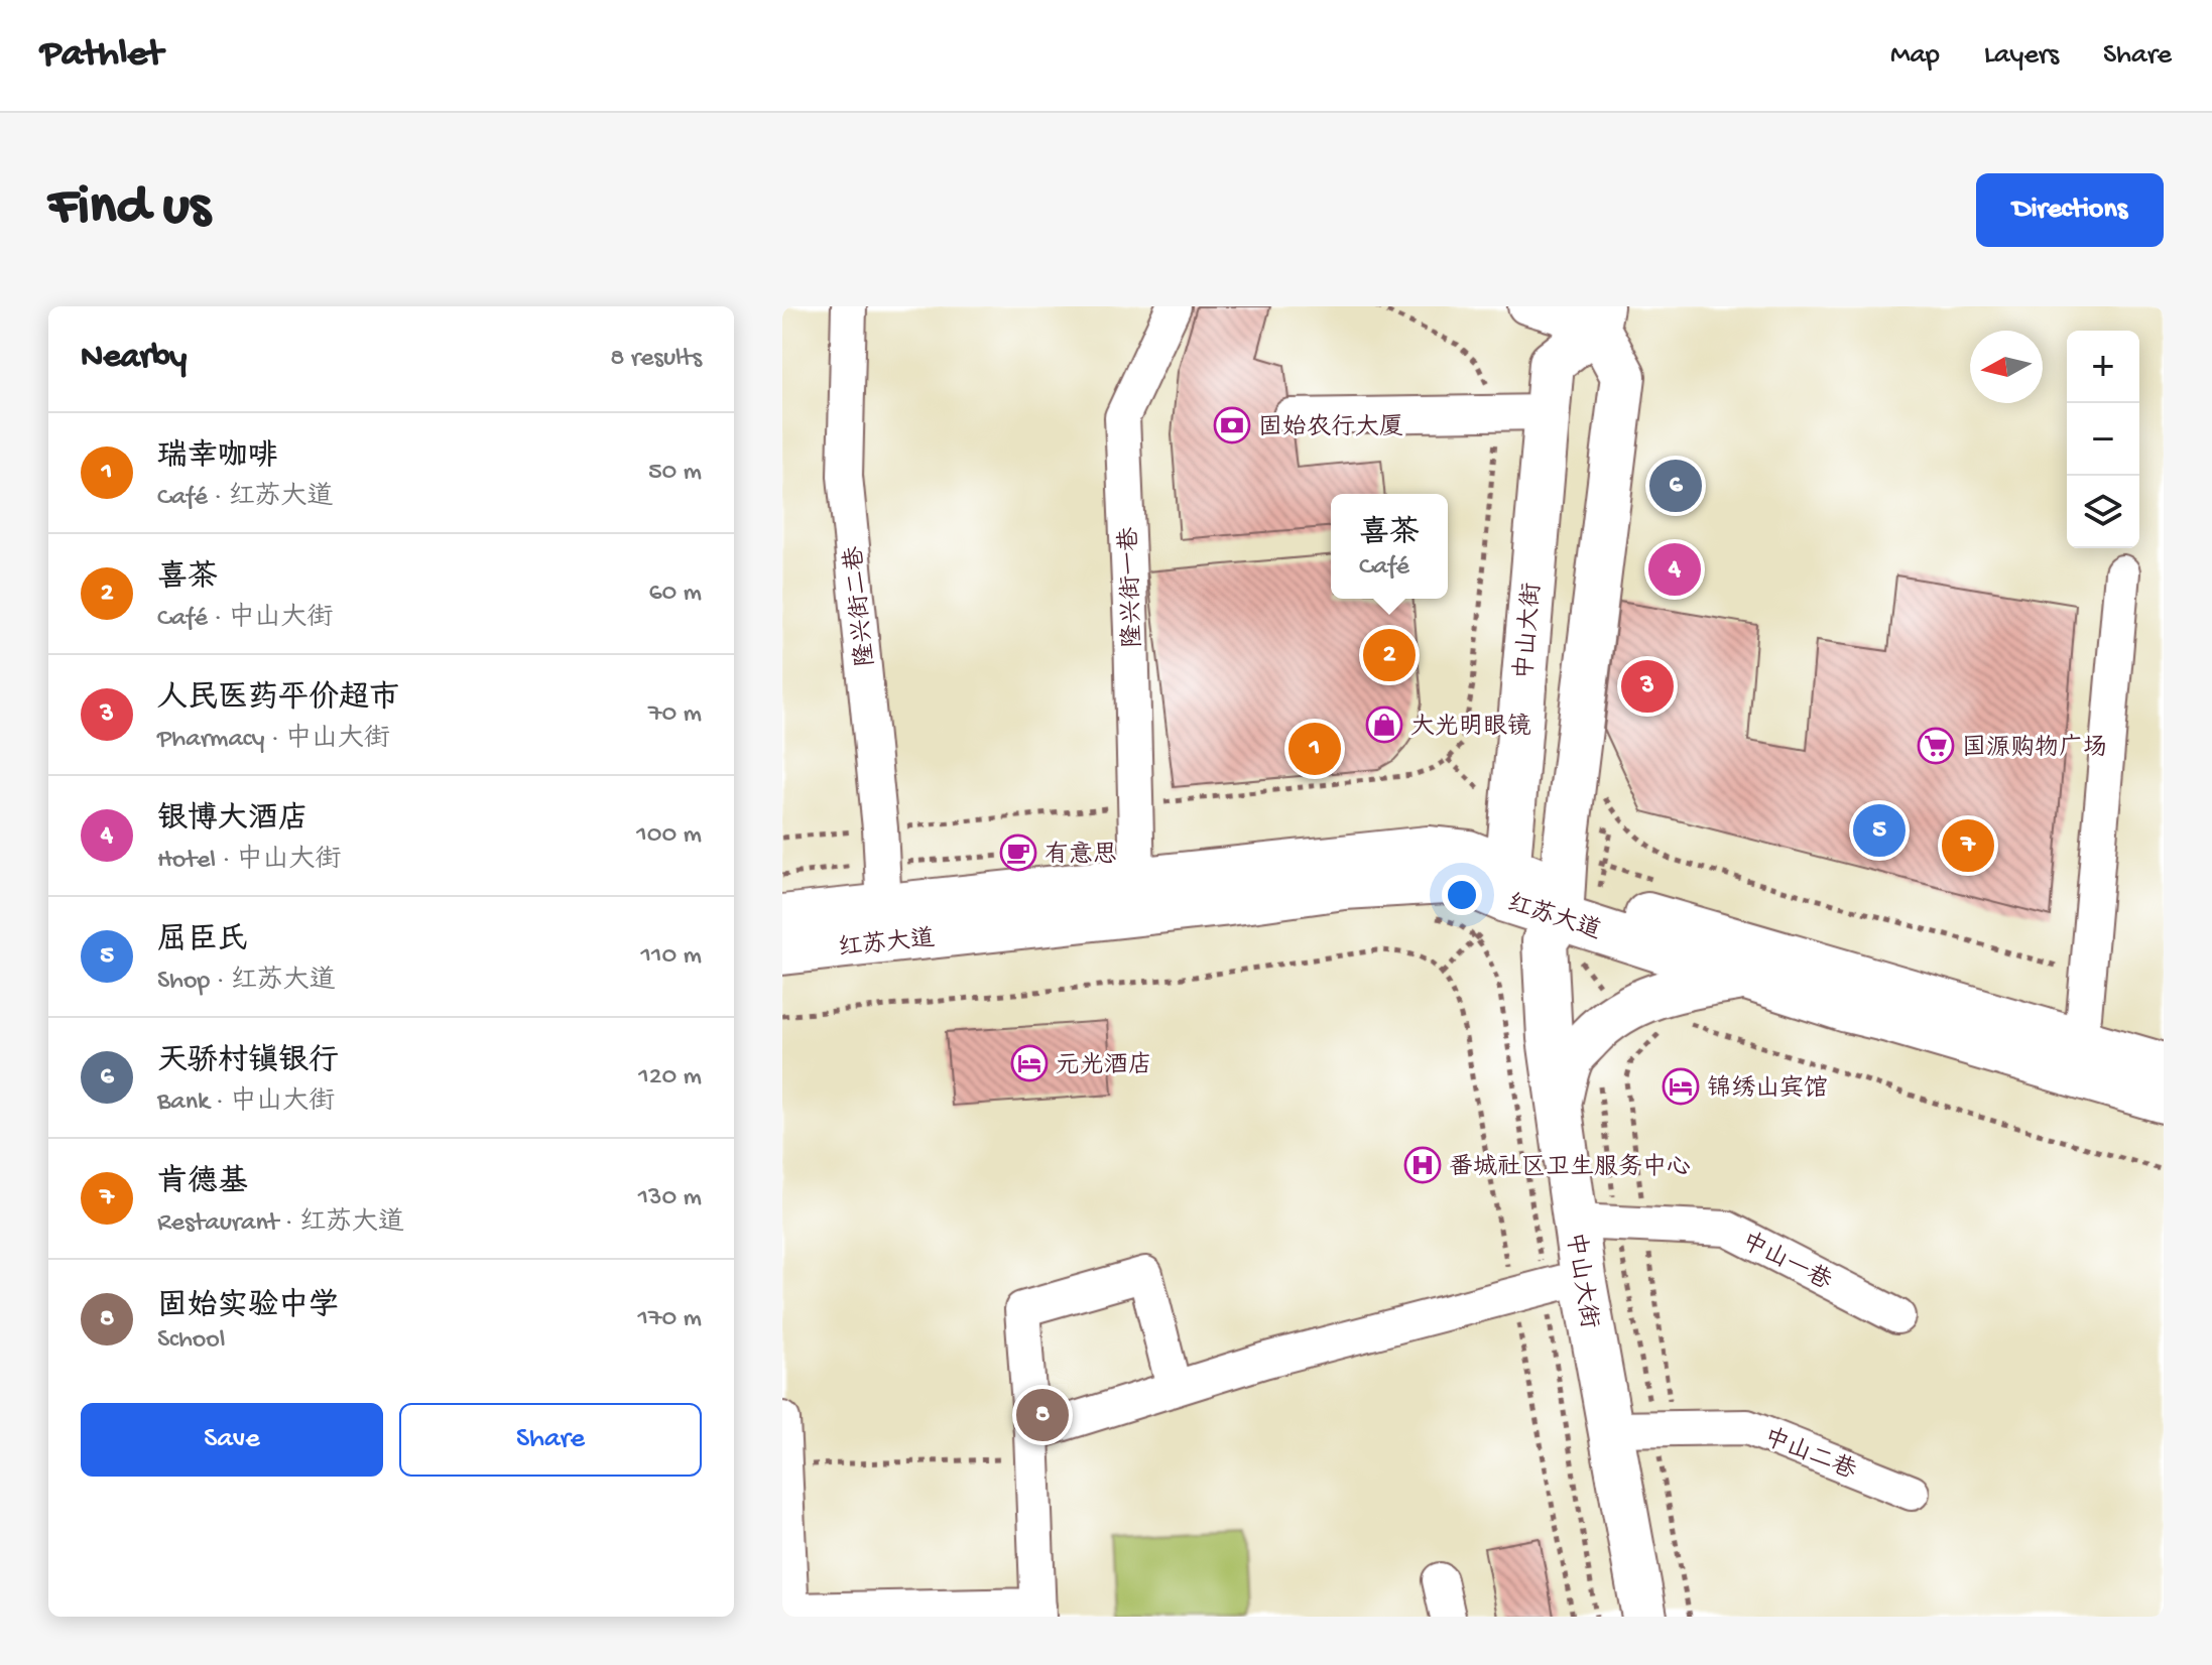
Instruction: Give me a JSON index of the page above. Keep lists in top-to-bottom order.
{
  "streets": {
    "main road": ["中山大街", "红苏大道"],
    "street": [
      "隆兴街一巷",
      "隆兴街二巷",
      "中山一巷",
      "中山二巷"
    ]
  },
  "crossings": [
    ["隆兴街一巷", "红苏大道"],
    ["隆兴街二巷", "红苏大道"],
    ["中山大街", "红苏大道"],
    ["中山大街", "中山一巷"],
    ["中山大街", "中山二巷"]
  ],
  "places": {
    "bank": ["固始农行大厦"],
    "shop": ["大光明眼镜"],
    "supermarket": ["国源购物广场"],
    "cafe": ["有意思"],
    "hotel": ["元光酒店", "锦绣山宾馆"],
    "hospital": ["番城社区卫生服务中心"]
  },
  "north": "left",
  "page": {
    "header": "Pathlet",
    "nav": ["Map", "Layers", "Share"],
    "buttons": [
      "Directions",
      ["Save", "Share"]
    ],
    "title": "Find us",
    "heading": ["Nearby", "8 results"],
    "map_buttons": ["+", "−"],
    "list": [
      {
        "mark": "1",
        "name": "瑞幸咖啡",
        "note": "Café · 红苏大道",
        "value": "50 m"
      },
      {
        "mark": "2",
        "name": "喜茶",
        "note": "Café · 中山大街",
        "value": "60 m"
      },
      {
        "mark": "3",
        "name": "人民医药平价超市",
        "note": "Pharmacy · 中山大街",
        "value": "70 m"
      },
      {
        "mark": "4",
        "name": "银博大酒店",
        "note": "Hotel · 中山大街",
        "value": "100 m"
      },
      {
        "mark": "5",
        "name": "屈臣氏",
        "note": "Shop · 红苏大道",
        "value": "110 m"
      },
      {
        "mark": "6",
        "name": "天骄村镇银行",
        "note": "Bank · 中山大街",
        "value": "120 m"
      },
      {
        "mark": "7",
        "name": "肯德基",
        "note": "Restaurant · 红苏大道",
        "value": "130 m"
      },
      {
        "mark": "8",
        "name": "固始实验中学",
        "note": "School",
        "value": "170 m"
      }
    ],
    "pins": [
      "6",
      "4",
      "2",
      "3",
      "1",
      "5",
      "7",
      "8"
    ],
    "popup": ["喜茶", "Café"]
  }
}
